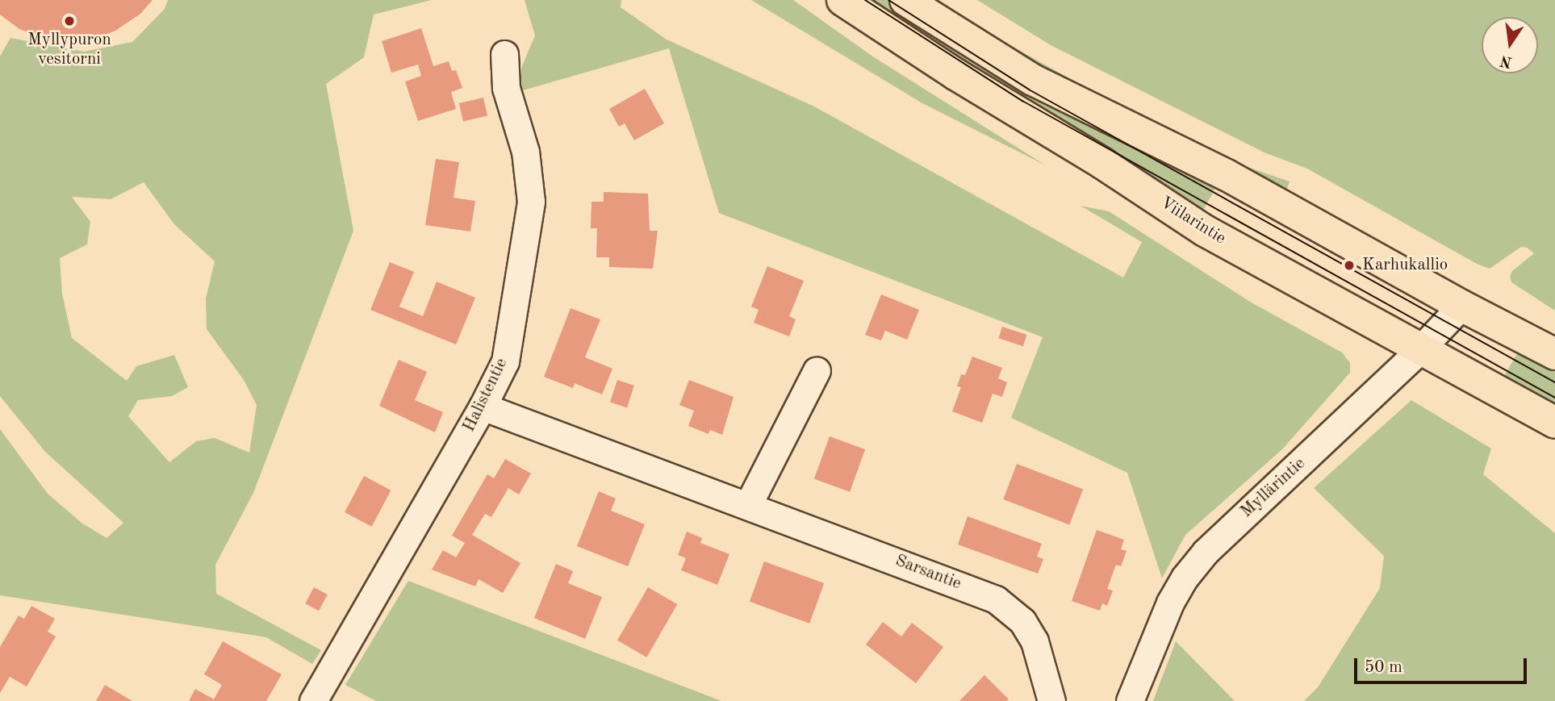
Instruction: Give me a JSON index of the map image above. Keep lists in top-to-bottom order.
{
  "streets": {
    "main road": ["Viilarintie"],
    "street": ["Halistentie", "Myllärintie", "Sarsantie"]
  },
  "crossings": [
    ["Viilarintie", "Myllärintie"],
    ["Halistentie", "Sarsantie"]
  ],
  "places": ["Myllypuron vesitorni", "Karhukallio"],
  "scale_bar": "50 m",
  "north": "bottom"
}
